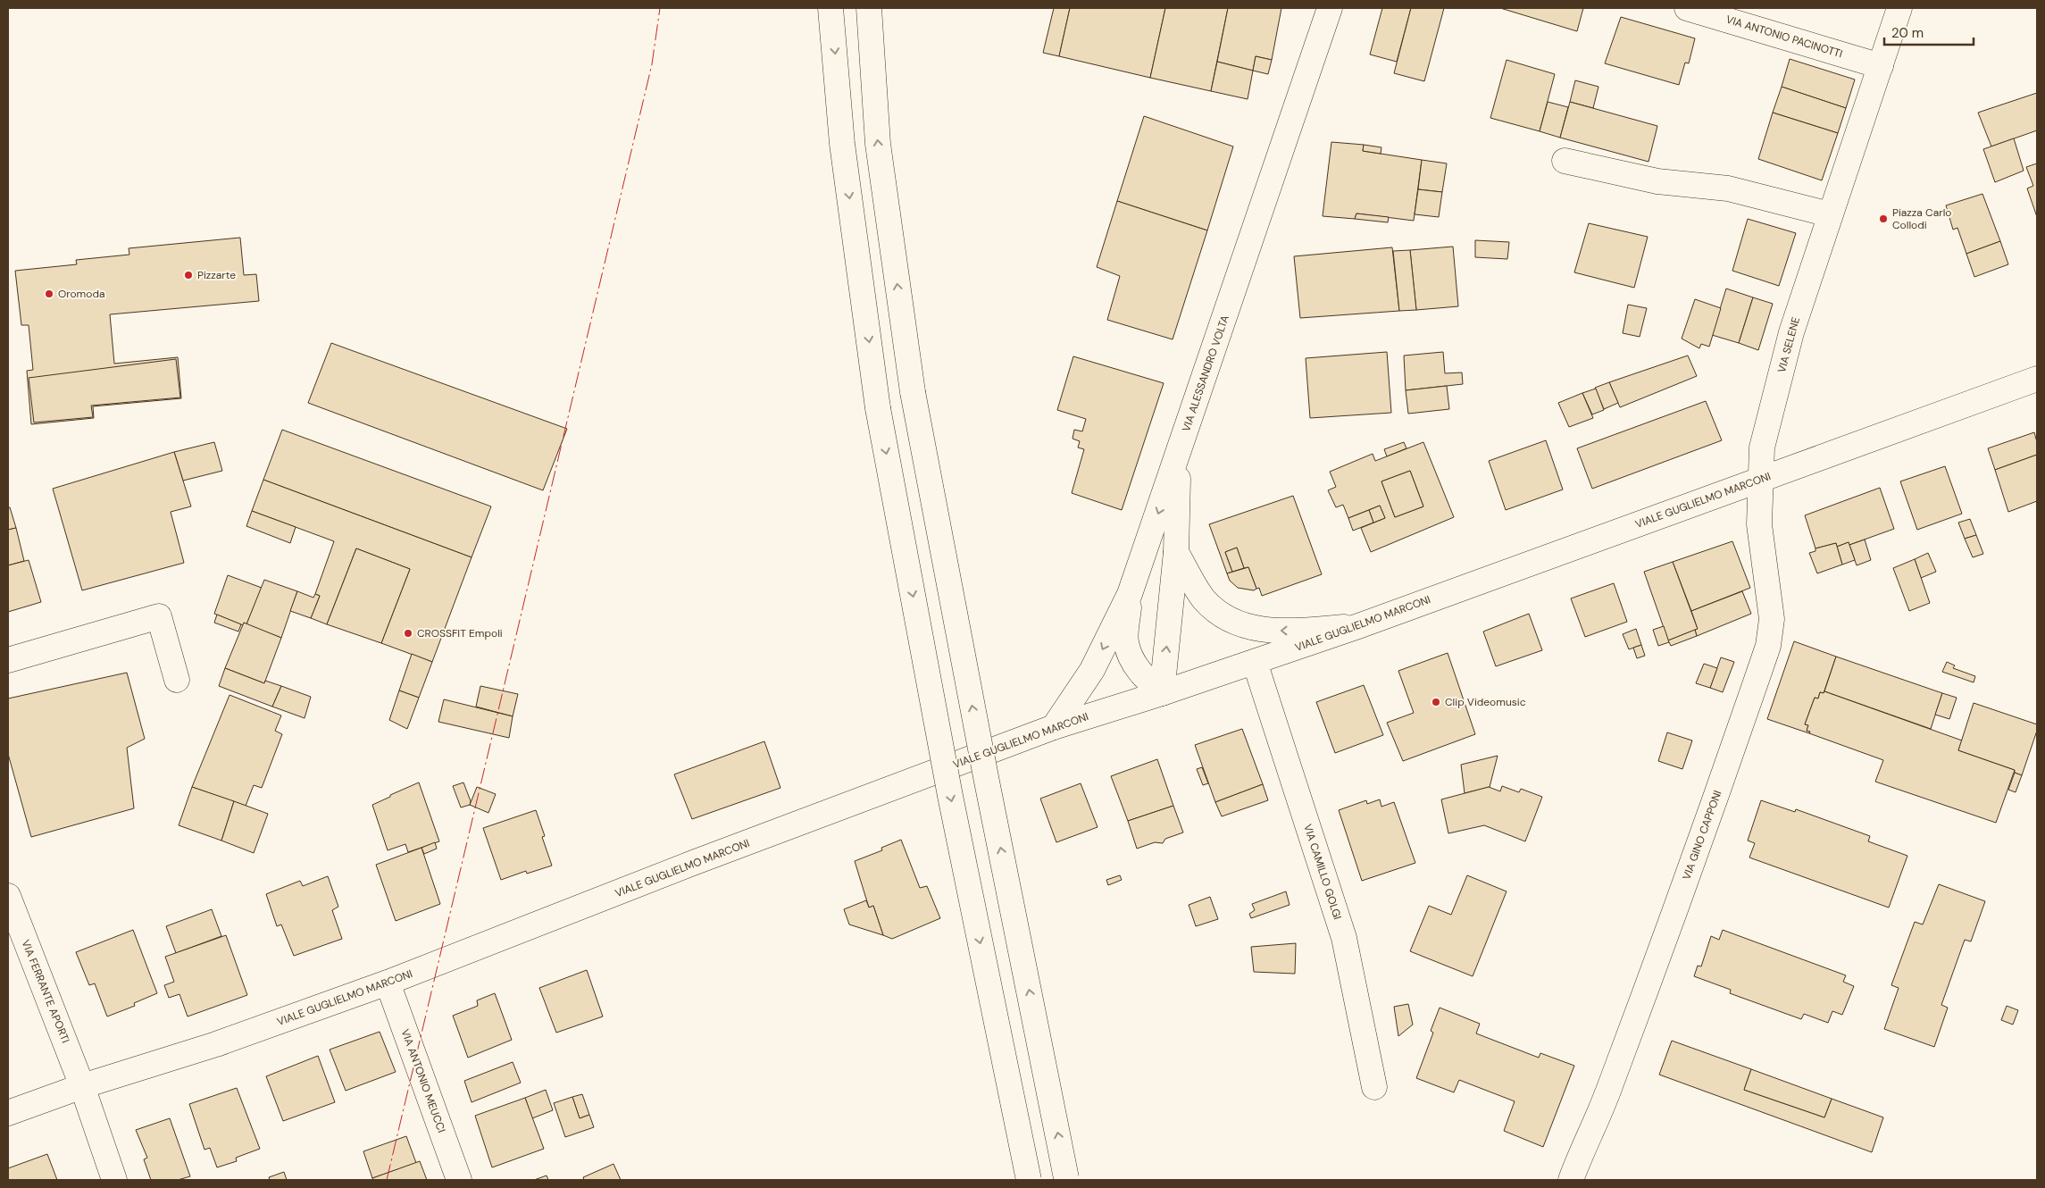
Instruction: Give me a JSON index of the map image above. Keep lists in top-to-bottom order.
{
  "streets": {
    "main road": [
      "VIA ANTONIO PACINOTTI",
      "VIA SELENE",
      "VIA ALESSANDRO VOLTA",
      "VIALE GUGLIELMO MARCONI",
      "VIA GINO CAPPONI",
      "VIA CAMILLO GOLGI",
      "VIA FERRANTE APORTI",
      "VIA ANTONIO MEUCCI"
    ]
  },
  "crossings": [
    ["VIA ANTONIO PACINOTTI", "VIA SELENE"],
    ["VIA SELENE", "VIALE GUGLIELMO MARCONI"],
    ["VIA SELENE", "VIA GINO CAPPONI"],
    ["VIA ALESSANDRO VOLTA", "VIALE GUGLIELMO MARCONI"],
    ["VIALE GUGLIELMO MARCONI", "VIA GINO CAPPONI"],
    ["VIALE GUGLIELMO MARCONI", "VIA CAMILLO GOLGI"],
    ["VIALE GUGLIELMO MARCONI", "VIA FERRANTE APORTI"],
    ["VIALE GUGLIELMO MARCONI", "VIA ANTONIO MEUCCI"]
  ],
  "places": [
    "Piazza Carlo Collodi",
    "Pizzarte",
    "Oromoda",
    "CROSSFIT Empoli",
    "Clip Videomusic"
  ],
  "scale_bar": "20 m"
}
